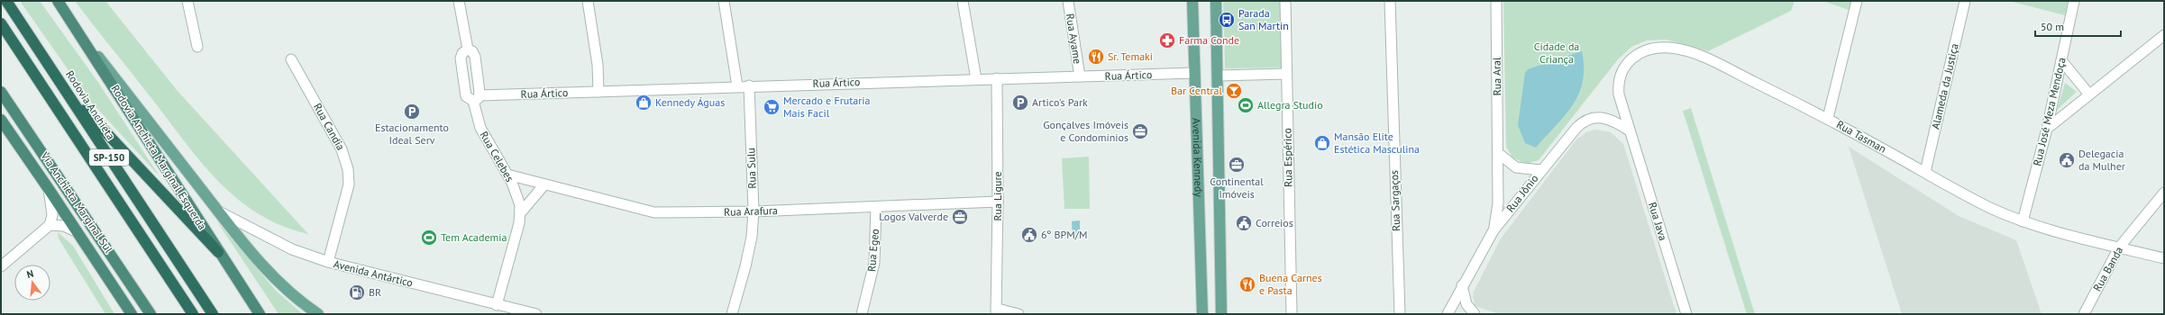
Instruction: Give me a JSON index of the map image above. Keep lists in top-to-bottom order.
{
  "streets": {
    "highway": [
      "Rodovia Anchieta",
      "SP-150",
      "Rodovia Anchieta Marginal Esquerda",
      "Via Anchieta Marginal Sul"
    ],
    "main road": ["Avenida Kennedy"],
    "street": [
      "Rua Ayame",
      "Rua Ártico",
      "Rua Aral",
      "Alameda da Justiça",
      "Rua José Meza Mendoça",
      "Rua Candia",
      "Rua Tasman",
      "Rua Celebes",
      "Rua Espérico",
      "Rua Sulu",
      "Rua Jônio",
      "Rua Ligure",
      "Rua Sargaços",
      "Rua Arafura",
      "Rua Java",
      "Rua Egeo",
      "Rua Banda",
      "Avenida Antártico"
    ]
  },
  "crossings": [
    ["Rua Ayame", "Rua Ártico"],
    ["Rua Ártico", "Rua Celebes"],
    ["Rua Ártico", "Avenida Kennedy"],
    ["Rua Ártico", "Rua Sulu"],
    ["Rua Ártico", "Rua Ligure"],
    ["Rua Aral", "Rua Jônio"],
    ["Alameda da Justiça", "Rua Tasman"],
    ["Rua José Meza Mendoça", "Rua Tasman"],
    ["Rua Candia", "Avenida Antártico"],
    ["Rua Tasman", "Rua Jônio"],
    ["Rua Tasman", "Rua Java"],
    ["Rua Tasman", "Rua Banda"],
    ["Rua Celebes", "Rua Arafura"],
    ["Rua Celebes", "Avenida Antártico"],
    ["Rua Sulu", "Rua Arafura"],
    ["Rua Jônio", "Rua Java"],
    ["Rua Ligure", "Rua Arafura"],
    ["Rua Arafura", "Rua Egeo"]
  ],
  "parks": ["Cidade da Criança"],
  "places": {
    "bus stop": ["Parada San Martin"],
    "pharmacy": ["Farma Conde"],
    "restaurant": ["Sr. Temaki", "Buena Carnes e Pasta"],
    "bar": ["Bar Central"],
    "shop": ["Kennedy Águas", "Mansão Elite Estética Masculina"],
    "parking": ["Artico's Park", "Estacionamento Ideal Serv"],
    "sports": ["Allegra Studio", "Tem Academia"],
    "supermarket": ["Mercado e Frutaria Mais Facil"],
    "office": ["Gonçalves Imóveis e Condomínios", "Continental Imóveis", "Logos Valverde"],
    "public building": ["Delegacia da Mulher", "Correios", "6º BPM/M"],
    "fuel station": ["BR"]
  },
  "scale_bar": "50 m",
  "north": "top"
}
